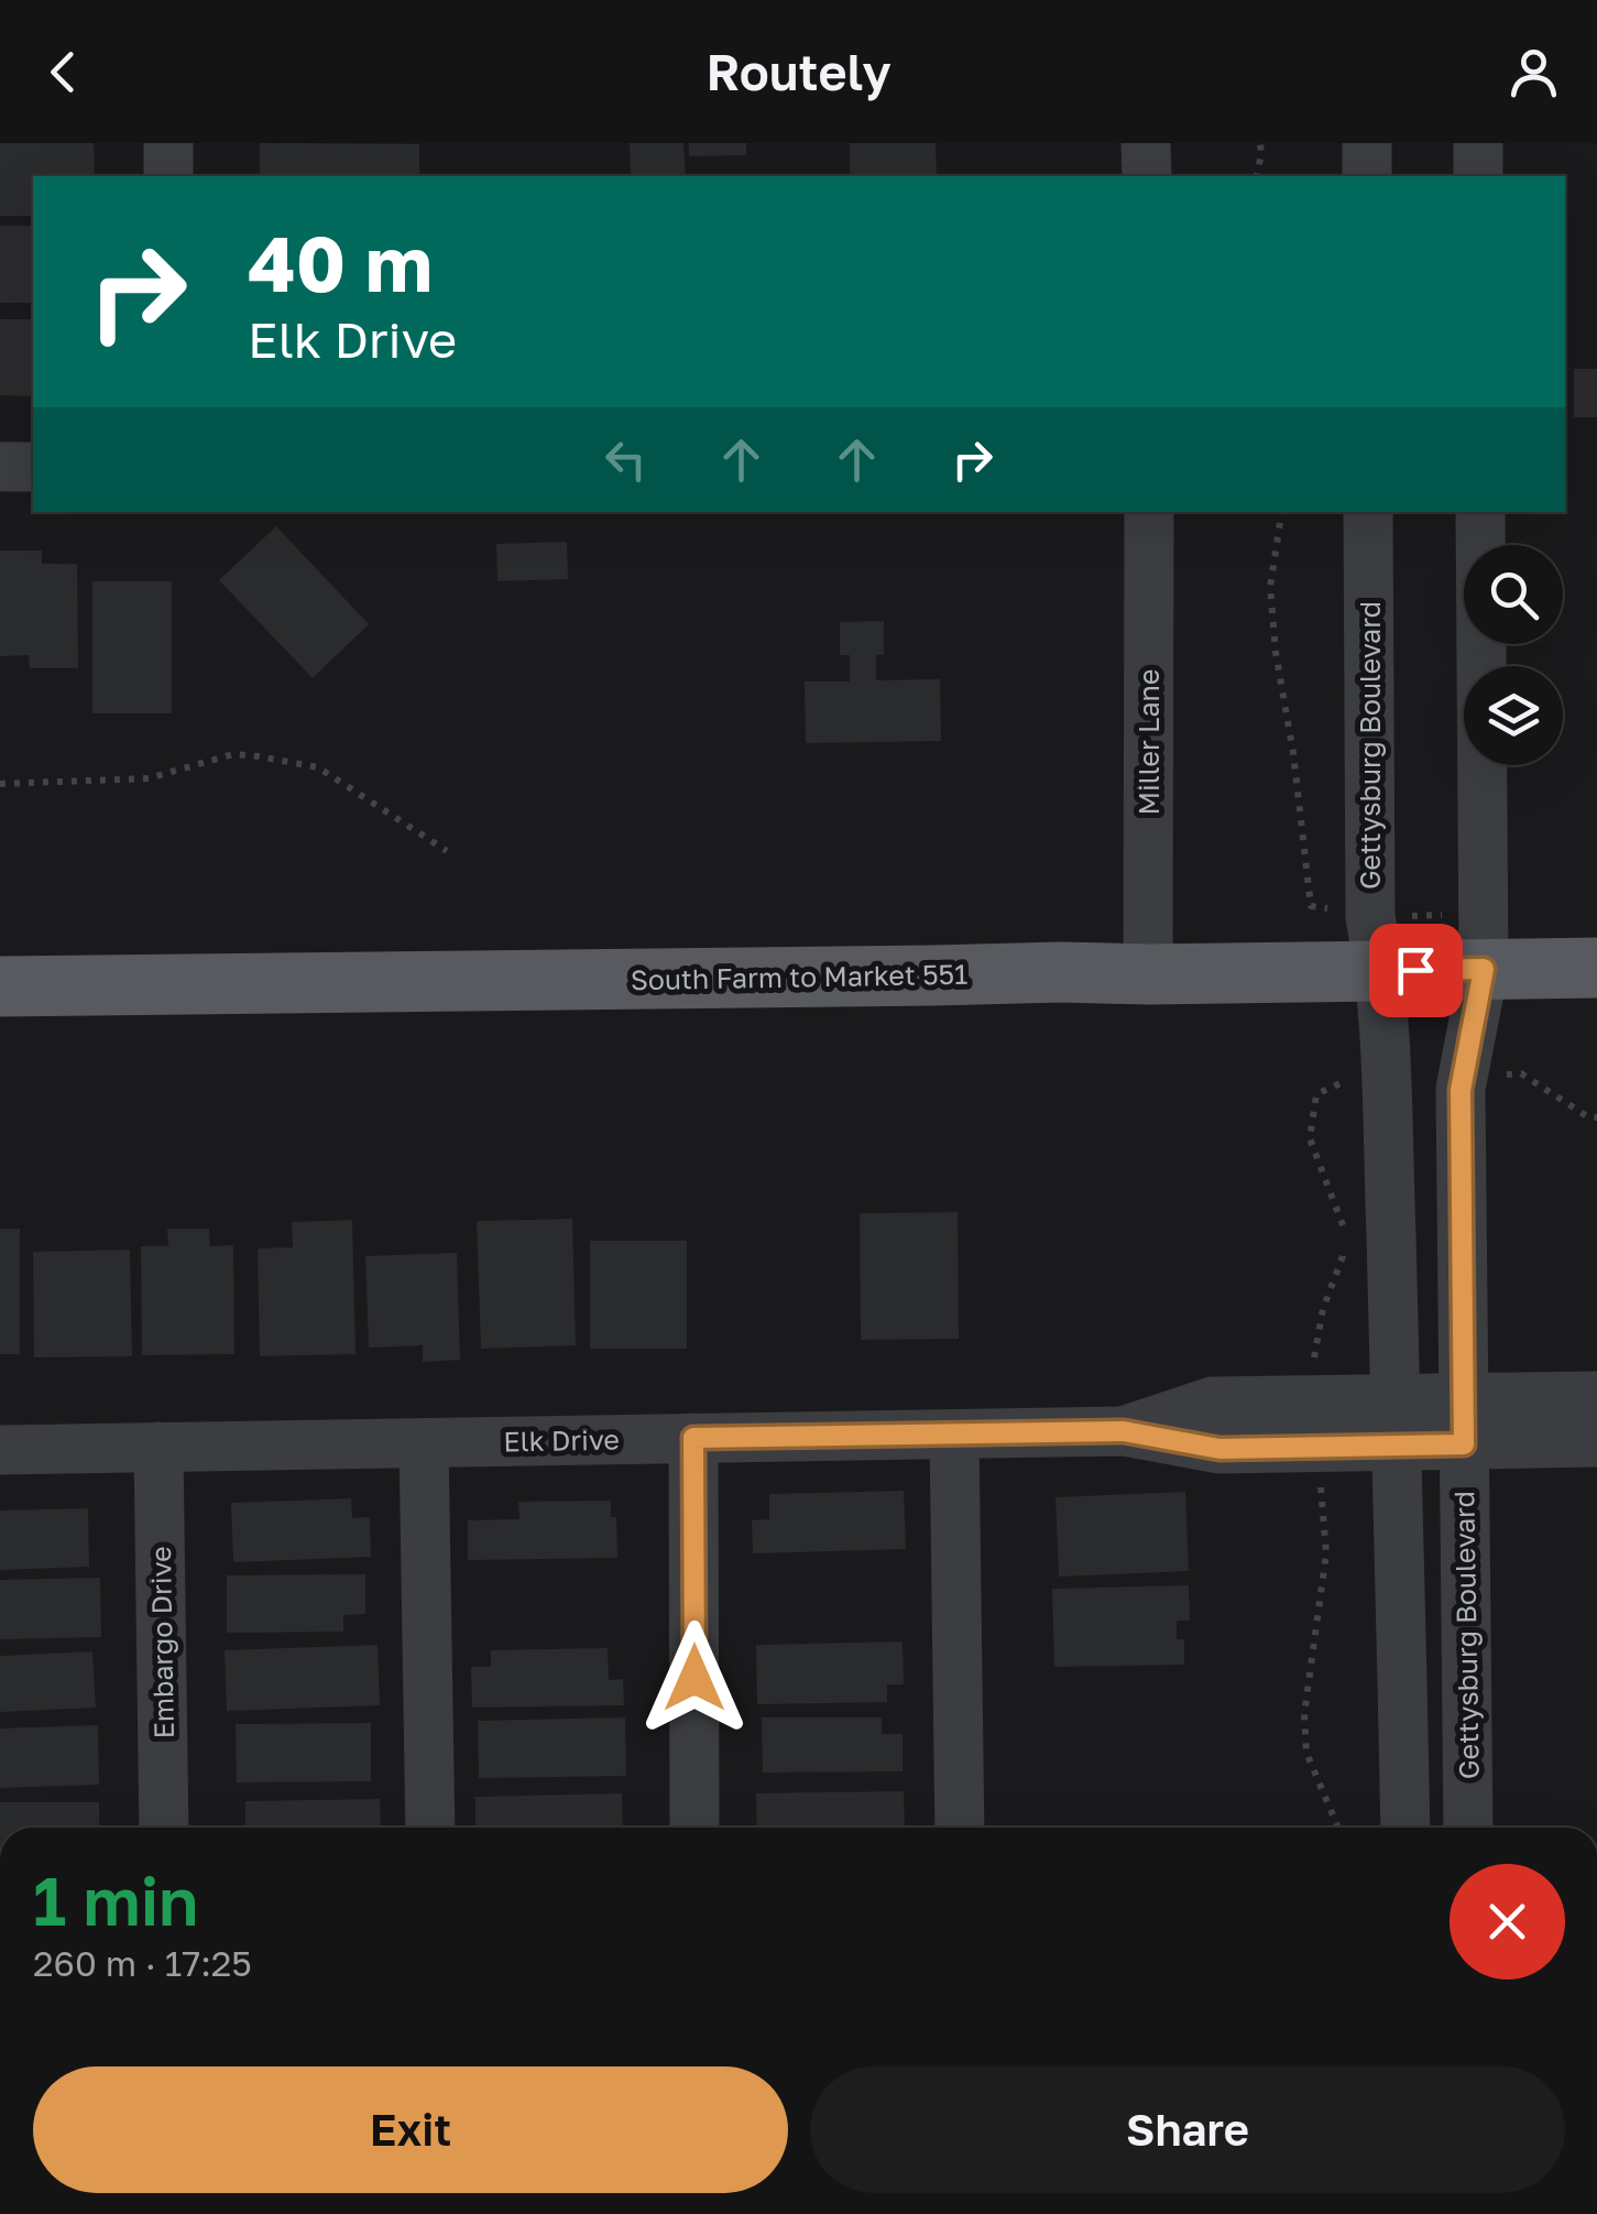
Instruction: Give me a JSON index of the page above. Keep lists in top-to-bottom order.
{
  "streets": {
    "main road": ["South Farm to Market 551"],
    "street": [
      "Miller Lane",
      "Gettysburg Boulevard",
      "Elk Drive",
      "Embargo Drive"
    ]
  },
  "crossings": [
    ["Miller Lane", "South Farm to Market 551"],
    ["Gettysburg Boulevard", "South Farm to Market 551"],
    ["Gettysburg Boulevard", "Elk Drive"],
    ["Elk Drive", "Embargo Drive"]
  ],
  "page": {
    "header": "Routely",
    "turn": ["40 m", "Elk Drive"],
    "heading": ["1 min", "260 m · 17:25"],
    "buttons": ["Exit", "Share"]
  }
}
